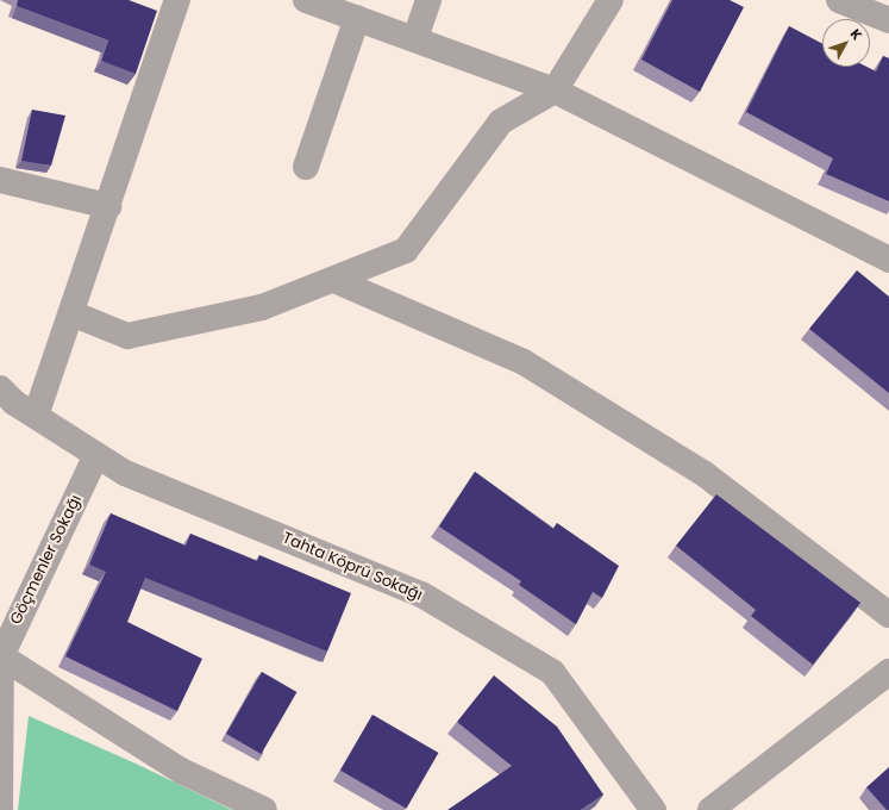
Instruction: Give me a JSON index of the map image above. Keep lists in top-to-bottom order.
{
  "streets": {
    "street": ["Göçmenler Sokağı", "Tahta Köprü Sokağı"]
  },
  "crossings": [
    ["Göçmenler Sokağı", "Tahta Köprü Sokağı"]
  ],
  "north": "top right"
}
